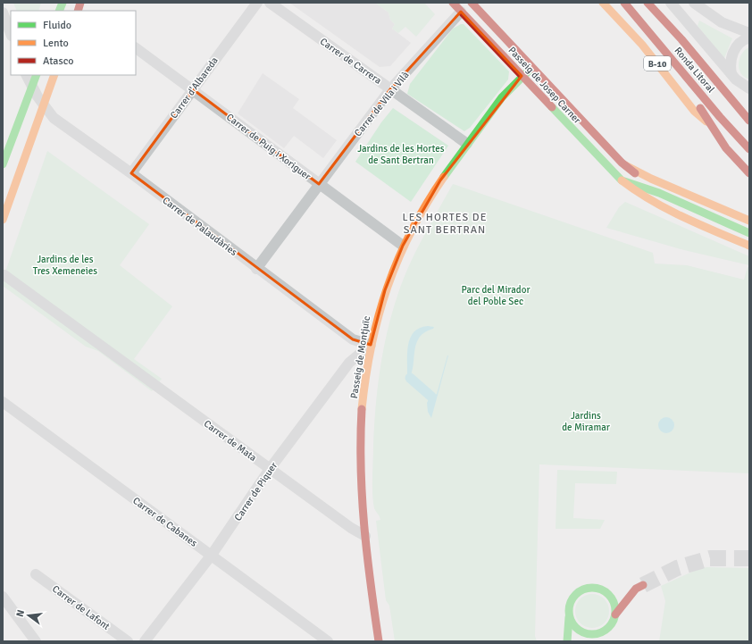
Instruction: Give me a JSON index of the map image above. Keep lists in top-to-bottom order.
{
  "streets": {
    "main road": [
      "B-10",
      "Ronda Litoral",
      "Passeig de Josep Carner",
      "Passeig de Montjuïc"
    ],
    "street": [
      "Carrer de Carrera",
      "Carrer d'Albareda",
      "Carrer de Vila i Vilà",
      "Carrer de Puig i Xoriguer",
      "Carrer de Palaudàries",
      "Carrer de Mata",
      "Carrer de Piquer",
      "Carrer de Cabanes",
      "Carrer de Lafont"
    ]
  },
  "crossings": [
    ["Carrer de Carrera", "Carrer de Vila i Vilà"],
    ["Carrer de Carrera", "Passeig de Montjuïc"],
    ["B-10", "Ronda Litoral"],
    ["Passeig de Josep Carner", "Carrer de Vila i Vilà"],
    ["Passeig de Josep Carner", "Passeig de Montjuïc"],
    ["Carrer d'Albareda", "Carrer de Puig i Xoriguer"],
    ["Carrer d'Albareda", "Carrer de Palaudàries"],
    ["Carrer de Vila i Vilà", "Carrer de Puig i Xoriguer"],
    ["Carrer de Vila i Vilà", "Carrer de Palaudàries"],
    ["Carrer de Puig i Xoriguer", "Passeig de Montjuïc"],
    ["Carrer de Palaudàries", "Passeig de Montjuïc"],
    ["Carrer de Palaudàries", "Carrer de Piquer"],
    ["Passeig de Montjuïc", "Carrer de Mata"],
    ["Passeig de Montjuïc", "Carrer de Piquer"],
    ["Carrer de Mata", "Carrer de Piquer"],
    ["Carrer de Piquer", "Carrer de Cabanes"]
  ],
  "districts": ["LES HORTES DE SANT BERTRAN"],
  "parks": [
    "Jardins de les Hortes de Sant Bertran",
    "Jardins de les Tres Xemeneies",
    "Parc del Mirador del Poble Sec",
    "Jardins de Miramar"
  ],
  "legend": ["Fluido", "Lento", "Atasco"],
  "north": "left"
}
